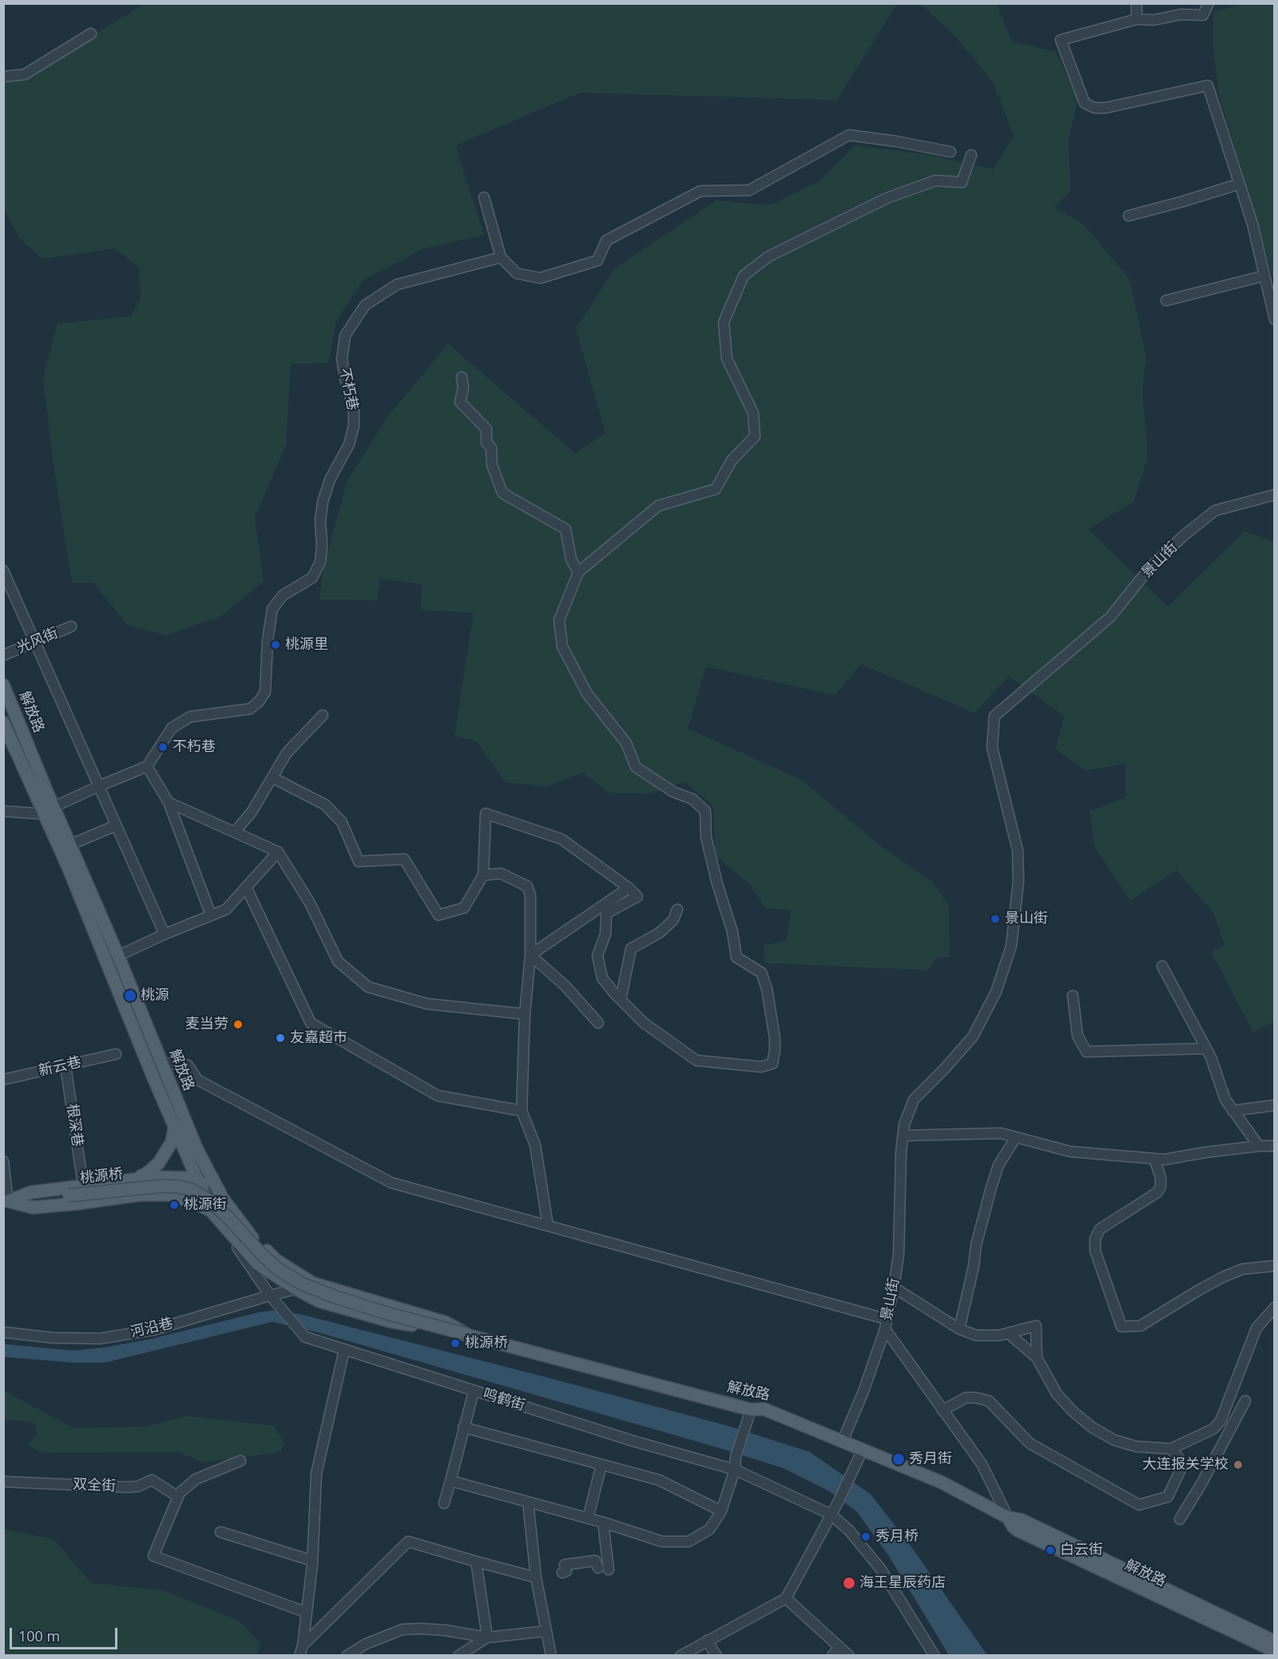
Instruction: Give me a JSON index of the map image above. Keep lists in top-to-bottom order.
{
  "streets": {
    "main road": ["解放路", "桃源桥"],
    "street": [
      "不朽巷",
      "景山街",
      "光风街",
      "新云巷",
      "根深巷",
      "河沿巷",
      "鸣鹤街",
      "双全街"
    ]
  },
  "crossings": [
    ["景山街", "解放路"],
    ["解放路", "桃源桥"],
    ["解放路", "河沿巷"],
    ["解放路", "鸣鹤街"],
    ["新云巷", "根深巷"],
    ["河沿巷", "鸣鹤街"]
  ],
  "places": [
    "桃源里",
    "不朽巷",
    "景山街",
    "桃源",
    "麦当劳",
    "友嘉超市",
    "桃源街",
    "桃源桥",
    "秀月街",
    "大连报关学校",
    "秀月桥",
    "白云街",
    "海王星辰药店"
  ],
  "scale_bar": "100 m"
}
